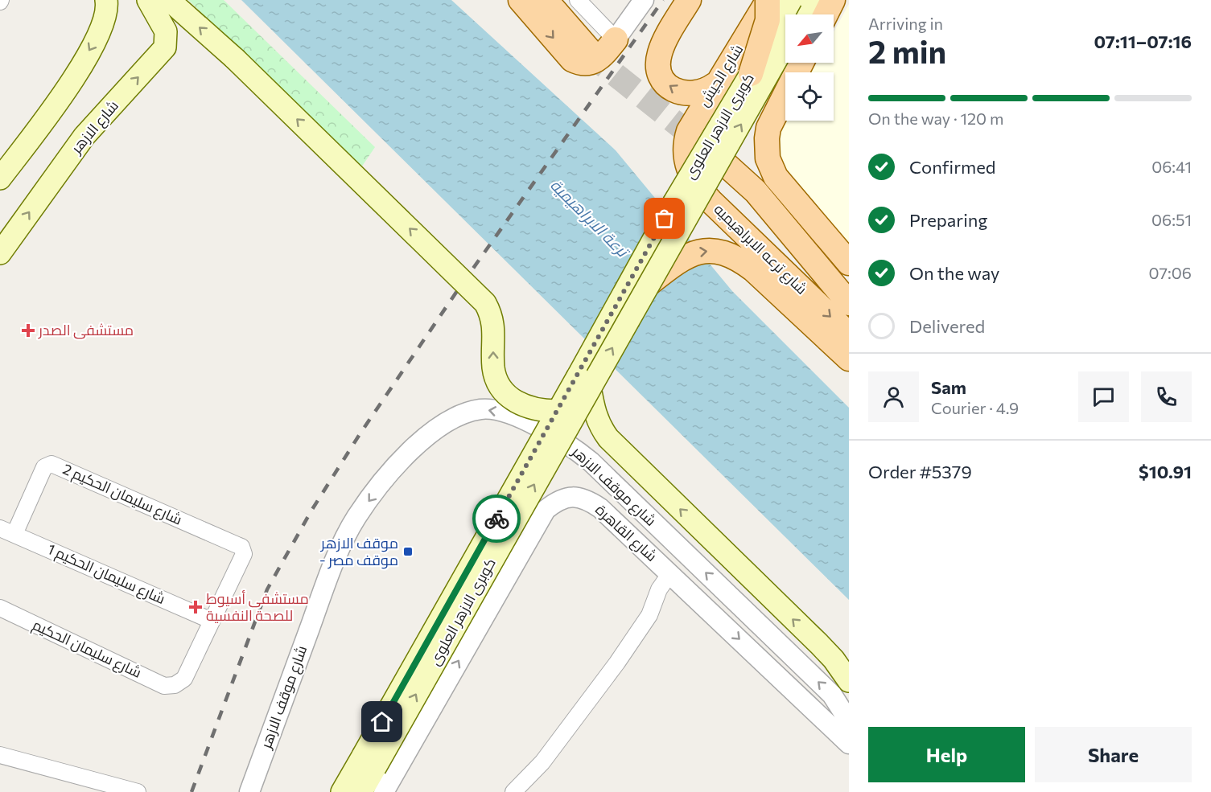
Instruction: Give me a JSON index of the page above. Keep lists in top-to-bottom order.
{
  "streets": {
    "main road": [
      "شارع الجيش",
      "كوبرى الازهر العلوى",
      "شارع الازهر",
      "شارع ترعه الابراهيميه"
    ],
    "street": [
      "شارع موقف الازهر",
      "شارع سليمان الحكيم 2",
      "شارع القاهرة",
      "شارع سليمان الحكيم 1",
      "شارع سليمان الحكيم"
    ]
  },
  "crossings": [
    ["شارع الجيش", "شارع ترعه الابراهيميه"],
    ["شارع سليمان الحكيم 2", "شارع سليمان الحكيم 1"],
    ["شارع سليمان الحكيم 2", "شارع سليمان الحكيم"],
    ["شارع سليمان الحكيم 1", "شارع سليمان الحكيم"]
  ],
  "water": ["ترعة الابراهيمية"],
  "places": {
    "health": ["مستشفى الصدر", "مستشفى أسيوط للصحة النفسية"],
    "transit": ["موقف الازهر - موقف مصر"]
  },
  "north": "bottom left",
  "page": {
    "heading": ["2 min", "Arriving in", "07:11–07:16"],
    "panel": [
      "Sam",
      "Courier · 4.9",
      "Order #5379",
      "$10.91"
    ],
    "bar": "On the way · 120 m",
    "list": [
      ["Confirmed", "06:41"],
      ["Preparing", "06:51"],
      ["On the way", "07:06"],
      "Delivered"
    ],
    "buttons": ["Help", "Share"]
  }
}
